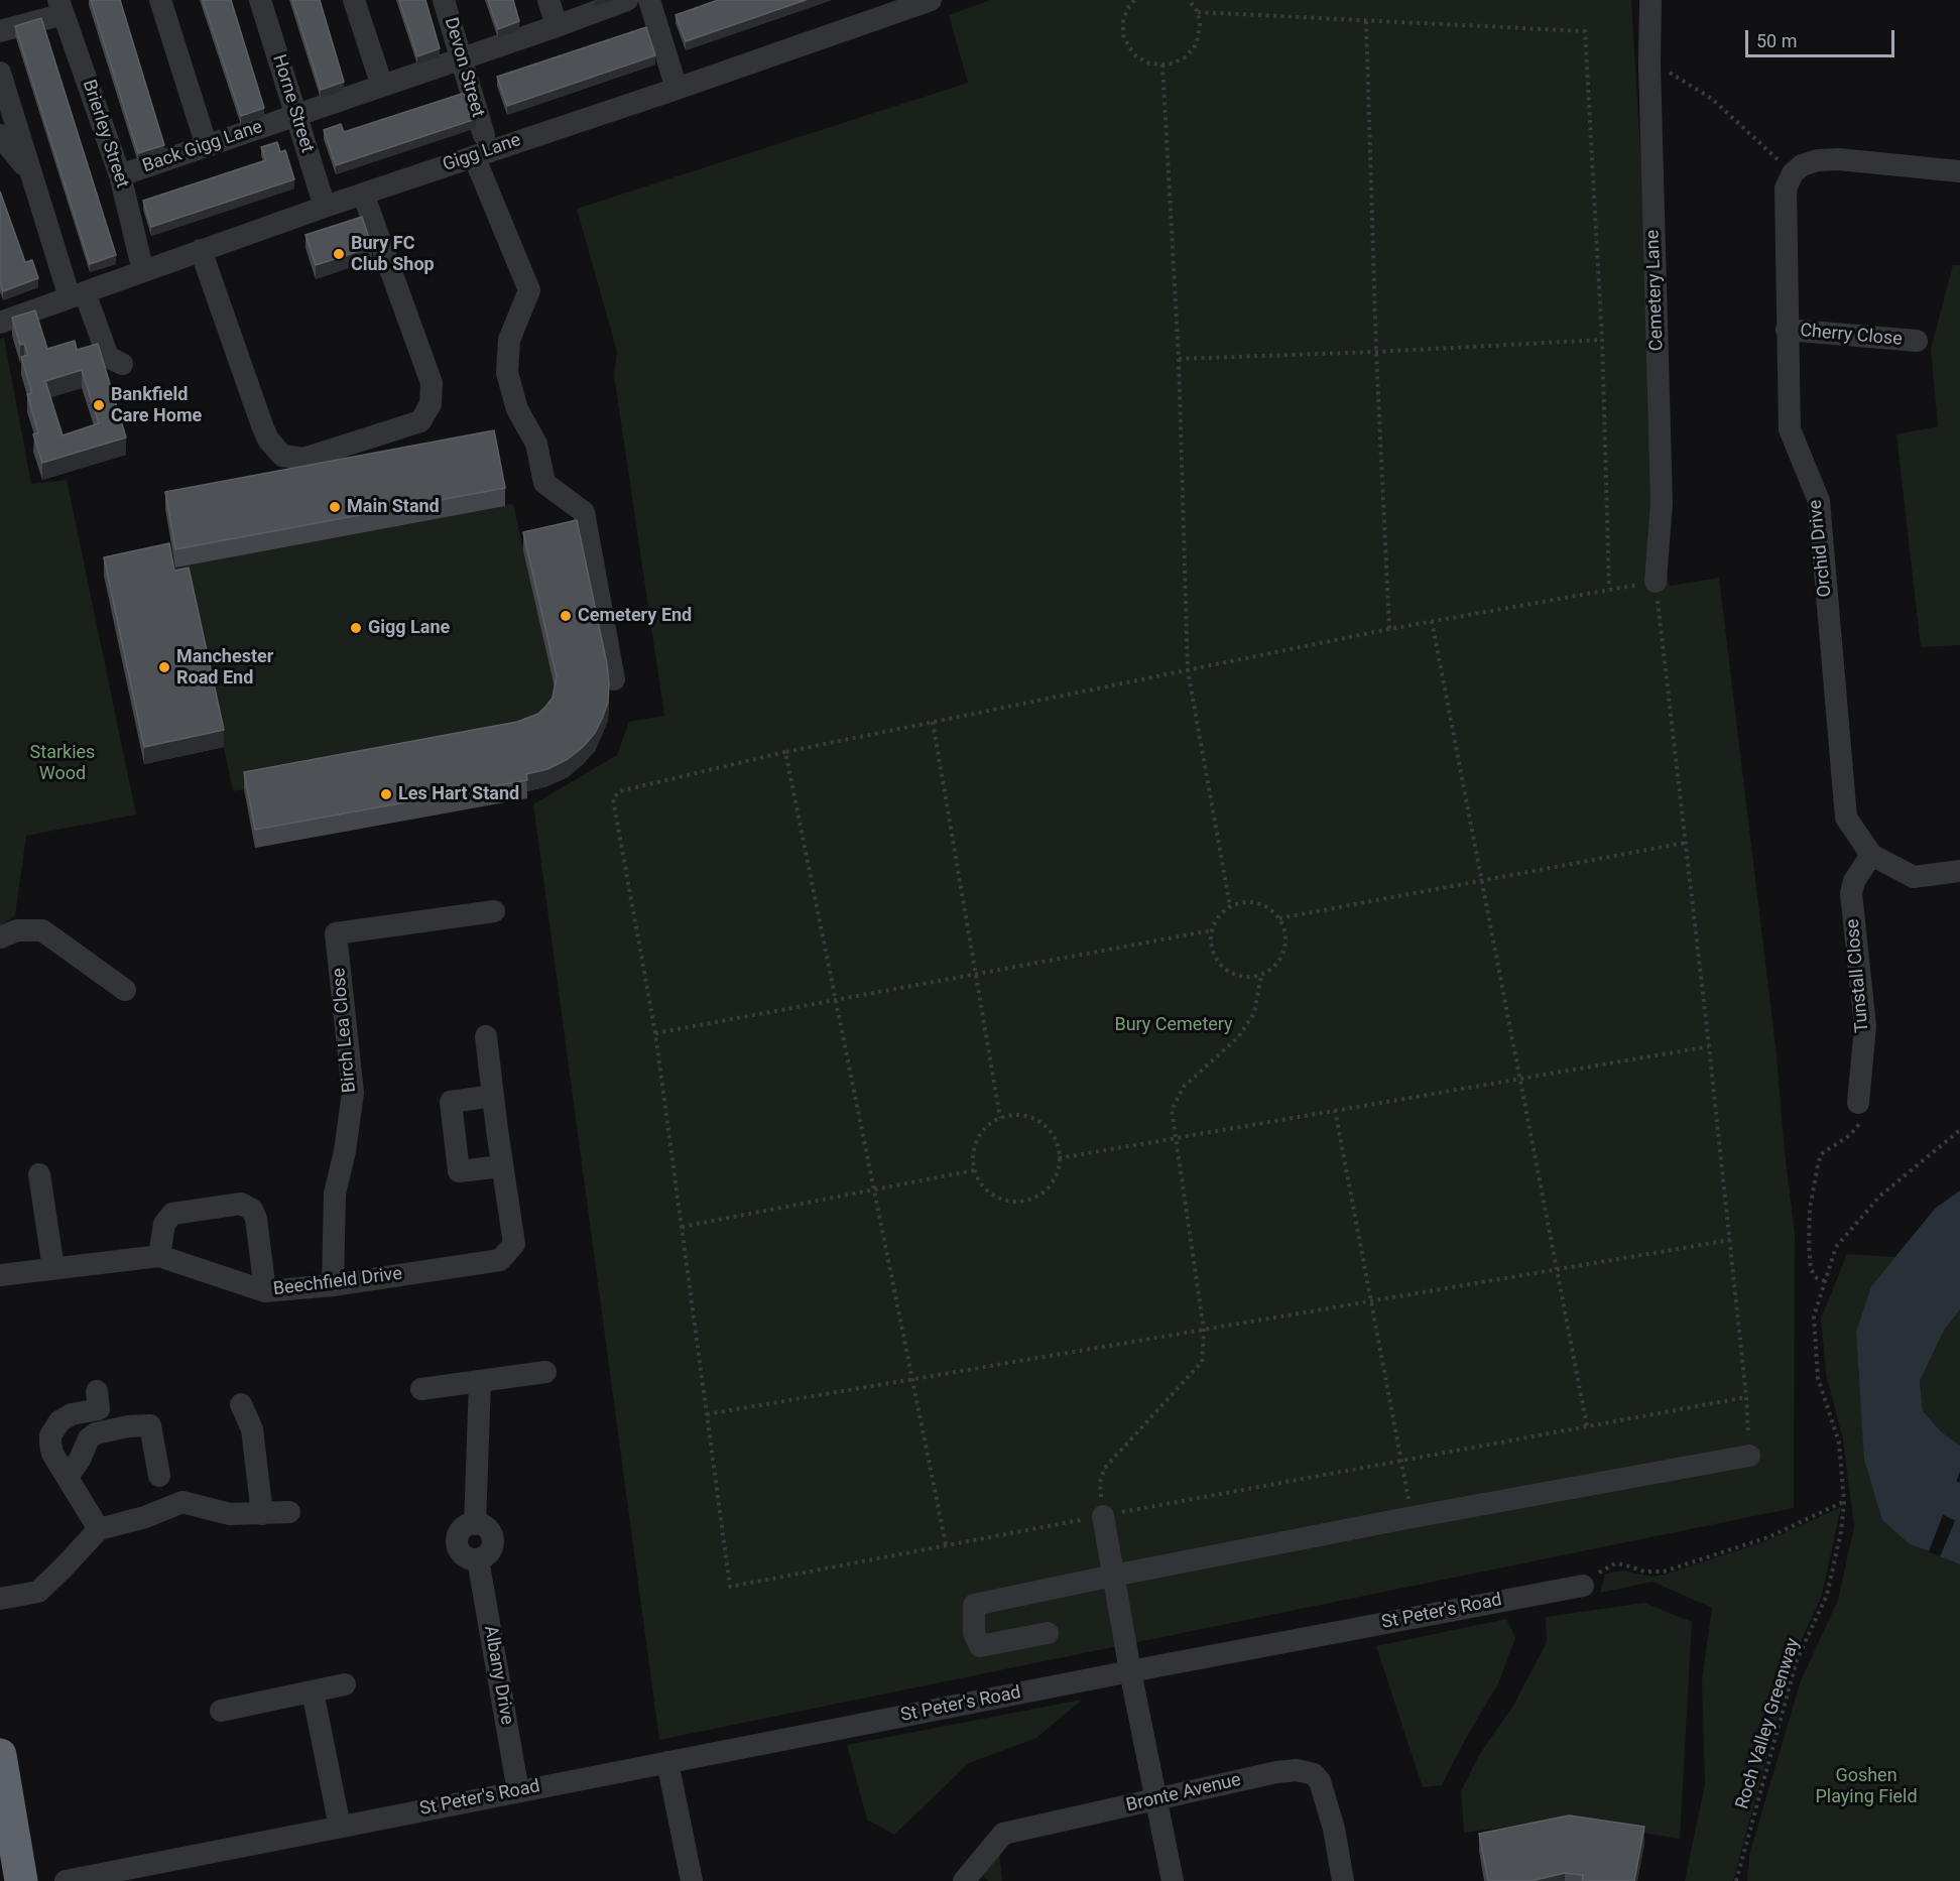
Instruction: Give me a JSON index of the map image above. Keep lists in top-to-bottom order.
{
  "streets": {
    "street": [
      "Devon Street",
      "Horne Street",
      "Brierley Street",
      "Back Gigg Lane",
      "Gigg Lane",
      "Cemetery Lane",
      "Cherry Close",
      "Orchid Drive",
      "Tunstall Close",
      "Birch Lea Close",
      "Beechfield Drive",
      "St Peter's Road",
      "Albany Drive",
      "Bronte Avenue"
    ],
    "path": ["Roch Valley Greenway"]
  },
  "crossings": [
    ["Devon Street", "Back Gigg Lane"],
    ["Horne Street", "Back Gigg Lane"],
    ["Horne Street", "Gigg Lane"],
    ["Brierley Street", "Back Gigg Lane"],
    ["Brierley Street", "Gigg Lane"],
    ["Cherry Close", "Orchid Drive"],
    ["Orchid Drive", "Tunstall Close"],
    ["Birch Lea Close", "Beechfield Drive"],
    ["St Peter's Road", "Albany Drive"]
  ],
  "parks": ["Starkies Wood", "Bury Cemetery", "Goshen Playing Field"],
  "places": [
    "Bury FC Club Shop",
    "Bankfield Care Home",
    "Main Stand",
    "Cemetery End",
    "Gigg Lane",
    "Manchester Road End",
    "Les Hart Stand"
  ],
  "scale_bar": "50 m"
}
